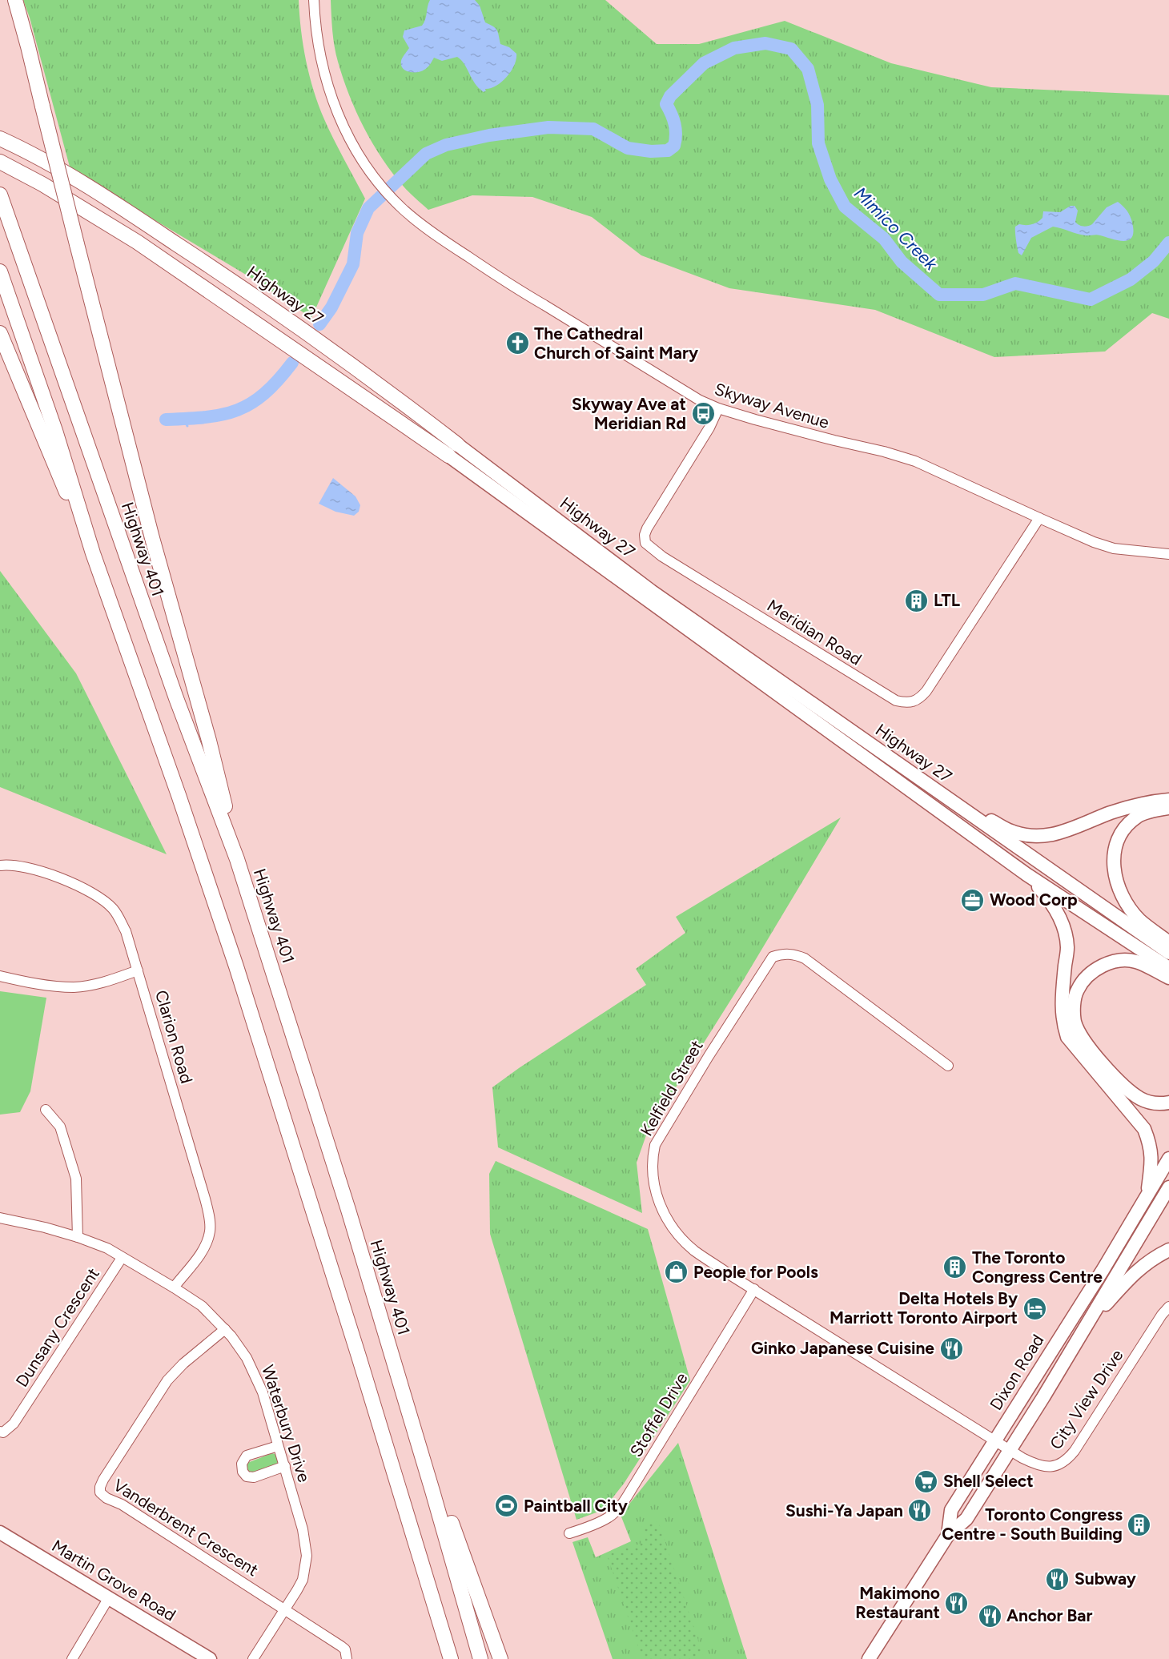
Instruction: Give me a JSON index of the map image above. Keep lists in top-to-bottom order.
{
  "streets": {
    "highway": ["Highway 27", "Highway 401"],
    "main road": ["Dixon Road", "Martin Grove Road"],
    "street": [
      "Skyway Avenue",
      "Meridian Road",
      "Clarion Road",
      "Kelfield Street",
      "Dunsany Crescent",
      "City View Drive",
      "Stoffel Drive",
      "Waterbury Drive",
      "Vanderbrent Crescent"
    ]
  },
  "crossings": [
    ["Skyway Avenue", "Meridian Road"],
    ["Clarion Road", "Waterbury Drive"],
    ["Kelfield Street", "Dixon Road"],
    ["Kelfield Street", "City View Drive"],
    ["Kelfield Street", "Stoffel Drive"],
    ["Dunsany Crescent", "Waterbury Drive"],
    ["Dixon Road", "City View Drive"],
    ["Waterbury Drive", "Vanderbrent Crescent"]
  ],
  "water": ["Mimico Creek"],
  "places": {
    "church": ["The Cathedral Church of Saint Mary"],
    "bus stop": ["Skyway Ave at Meridian Rd"],
    "building": ["LTL", "The Toronto Congress Centre", "Toronto Congress Centre - South Building"],
    "office": ["Wood Corp"],
    "shop": ["People for Pools"],
    "hotel": ["Delta Hotels By Marriott Toronto Airport"],
    "restaurant": [
      "Ginko Japanese Cuisine",
      "Sushi-Ya Japan",
      "Subway",
      "Makimono Restaurant",
      "Anchor Bar"
    ],
    "supermarket": ["Shell Select"],
    "sports": ["Paintball City"]
  }
}
